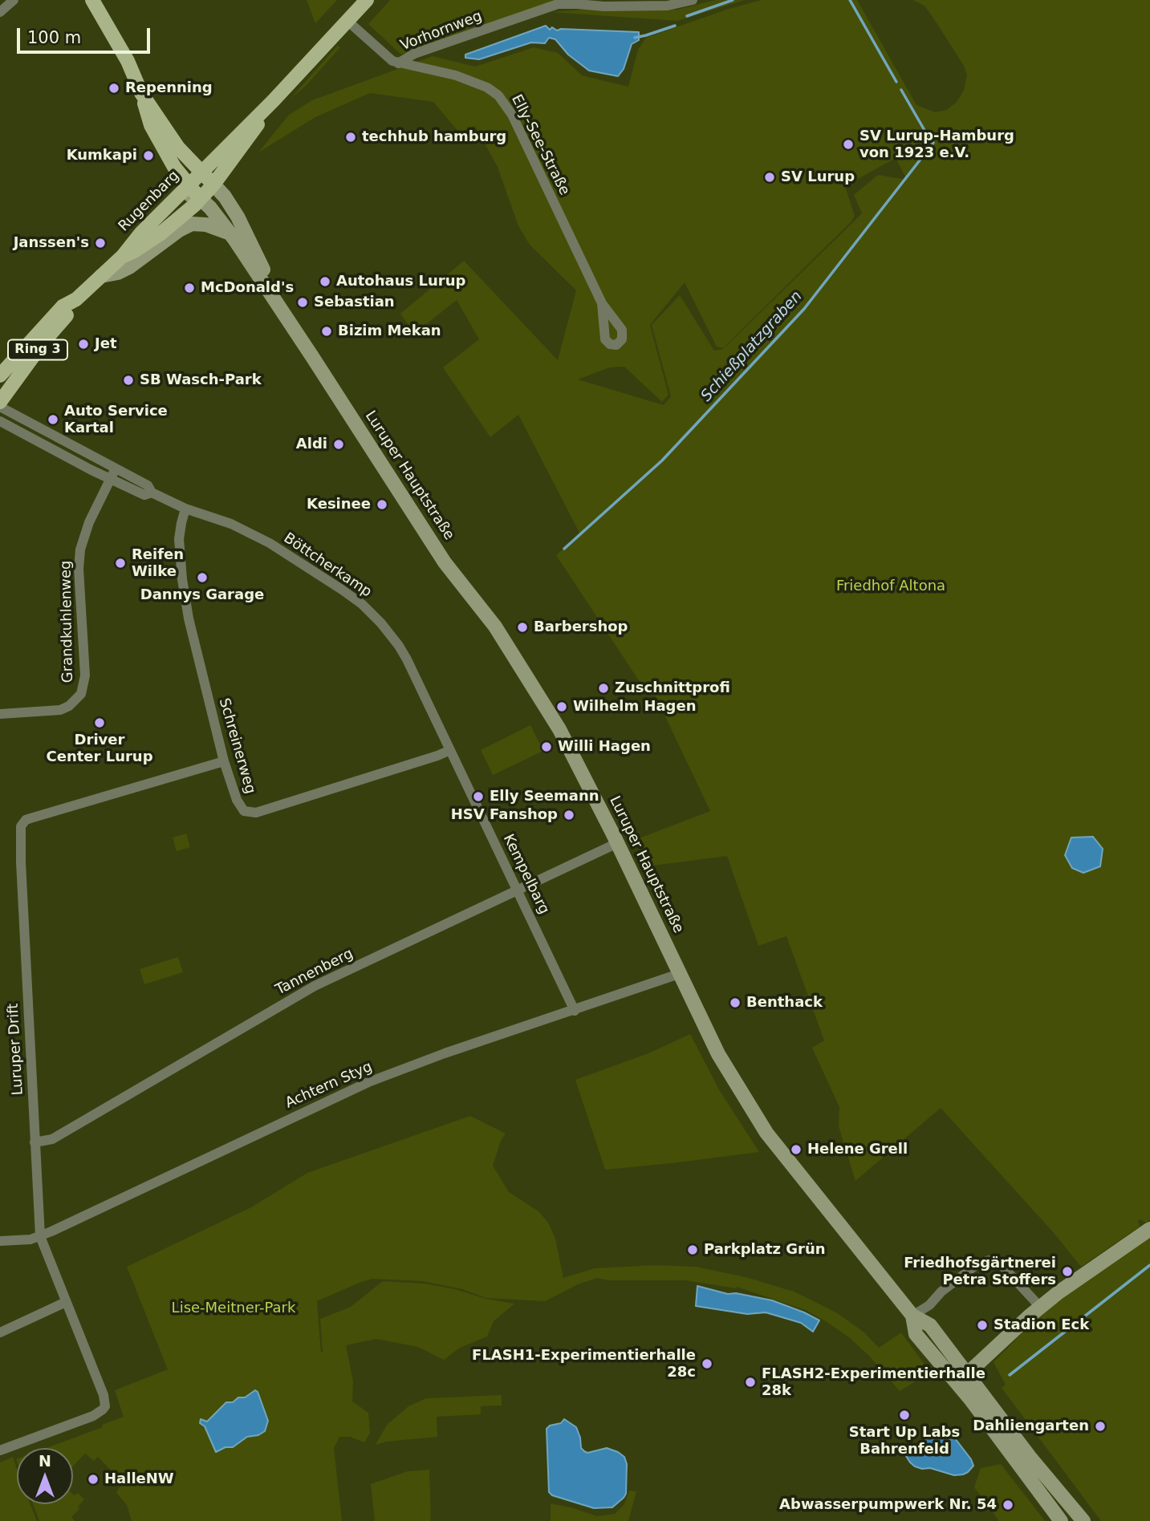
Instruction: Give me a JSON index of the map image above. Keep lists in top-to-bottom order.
{
  "streets": {
    "main road": ["Rugenbarg", "Ring 3", "Luruper Hauptstraße"],
    "street": [
      "Vorhornweg",
      "Elly-See-Straße",
      "Böttcherkamp",
      "Grandkuhlenweg",
      "Schreinerweg",
      "Kempelbarg",
      "Tannenberg",
      "Luruper Drift",
      "Achtern Styg"
    ]
  },
  "crossings": [
    ["Vorhornweg", "Elly-See-Straße"],
    ["Elly-See-Straße", "Ring 3"],
    ["Rugenbarg", "Ring 3"],
    ["Rugenbarg", "Luruper Hauptstraße"],
    ["Ring 3", "Luruper Hauptstraße"],
    ["Luruper Hauptstraße", "Tannenberg"],
    ["Luruper Hauptstraße", "Achtern Styg"],
    ["Böttcherkamp", "Grandkuhlenweg"],
    ["Böttcherkamp", "Schreinerweg"],
    ["Böttcherkamp", "Kempelbarg"],
    ["Schreinerweg", "Kempelbarg"],
    ["Schreinerweg", "Luruper Drift"],
    ["Kempelbarg", "Tannenberg"],
    ["Kempelbarg", "Achtern Styg"],
    ["Tannenberg", "Luruper Drift"],
    ["Luruper Drift", "Achtern Styg"]
  ],
  "water": ["Schießplatzgraben"],
  "parks": ["Friedhof Altona", "Lise-Meitner-Park"],
  "places": [
    "Repenning",
    "techhub hamburg",
    "SV Lurup-Hamburg von 1923 e.V.",
    "Kumkapi",
    "SV Lurup",
    "Janssen's",
    "Autohaus Lurup",
    "McDonald's",
    "Sebastian",
    "Bizim Mekan",
    "Jet",
    "SB Wasch-Park",
    "Auto Service Kartal",
    "Aldi",
    "Kesinee",
    "Reifen Wilke",
    "Dannys Garage",
    "Barbershop",
    "Zuschnittprofi",
    "Wilhelm Hagen",
    "Driver Center Lurup",
    "Willi Hagen",
    "Elly Seemann",
    "HSV Fanshop",
    "Benthack",
    "Helene Grell",
    "Parkplatz Grün",
    "Friedhofsgärtnerei Petra Stoffers",
    "Stadion Eck",
    "FLASH1-Experimentierhalle 28c",
    "FLASH2-Experimentierhalle 28k",
    "Start Up Labs Bahrenfeld",
    "Dahliengarten",
    "HalleNW",
    "Abwasserpumpwerk Nr. 54"
  ],
  "scale_bar": "100 m",
  "north": "top"
}
